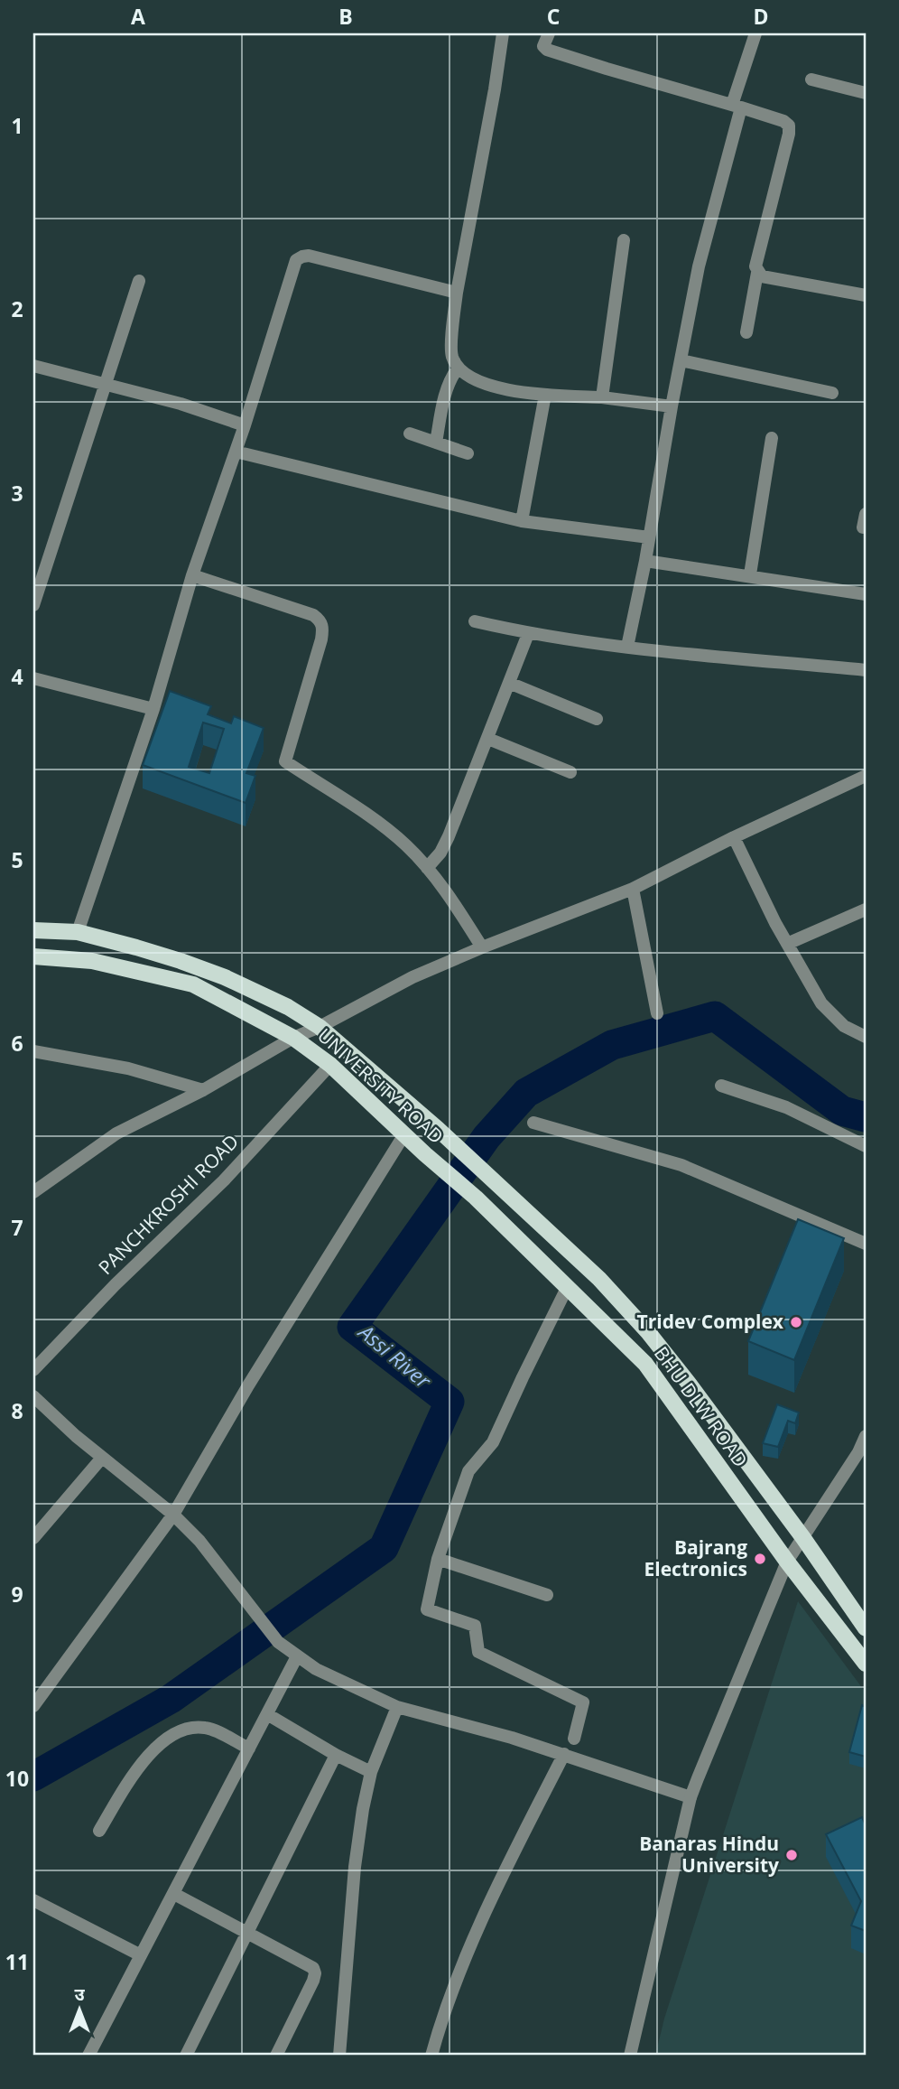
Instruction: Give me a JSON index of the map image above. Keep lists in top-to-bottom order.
{
  "streets": {
    "main road": ["UNIVERSITY ROAD", "BHU DLW ROAD"],
    "street": ["PANCHKROSHI ROAD"]
  },
  "crossings": [
    ["UNIVERSITY ROAD", "PANCHKROSHI ROAD"],
    ["UNIVERSITY ROAD", "BHU DLW ROAD"]
  ],
  "water": ["Assi River"],
  "places": ["Tridev Complex", "Bajrang Electronics", "Banaras Hindu University"],
  "north": "top",
  "grid": {
    "columns": [
      "A",
      "B",
      "C",
      "D"
    ],
    "rows": [
      "1",
      "2",
      "3",
      "4",
      "5",
      "6",
      "7",
      "8",
      "9",
      "10",
      "11"
    ]
  }
}
